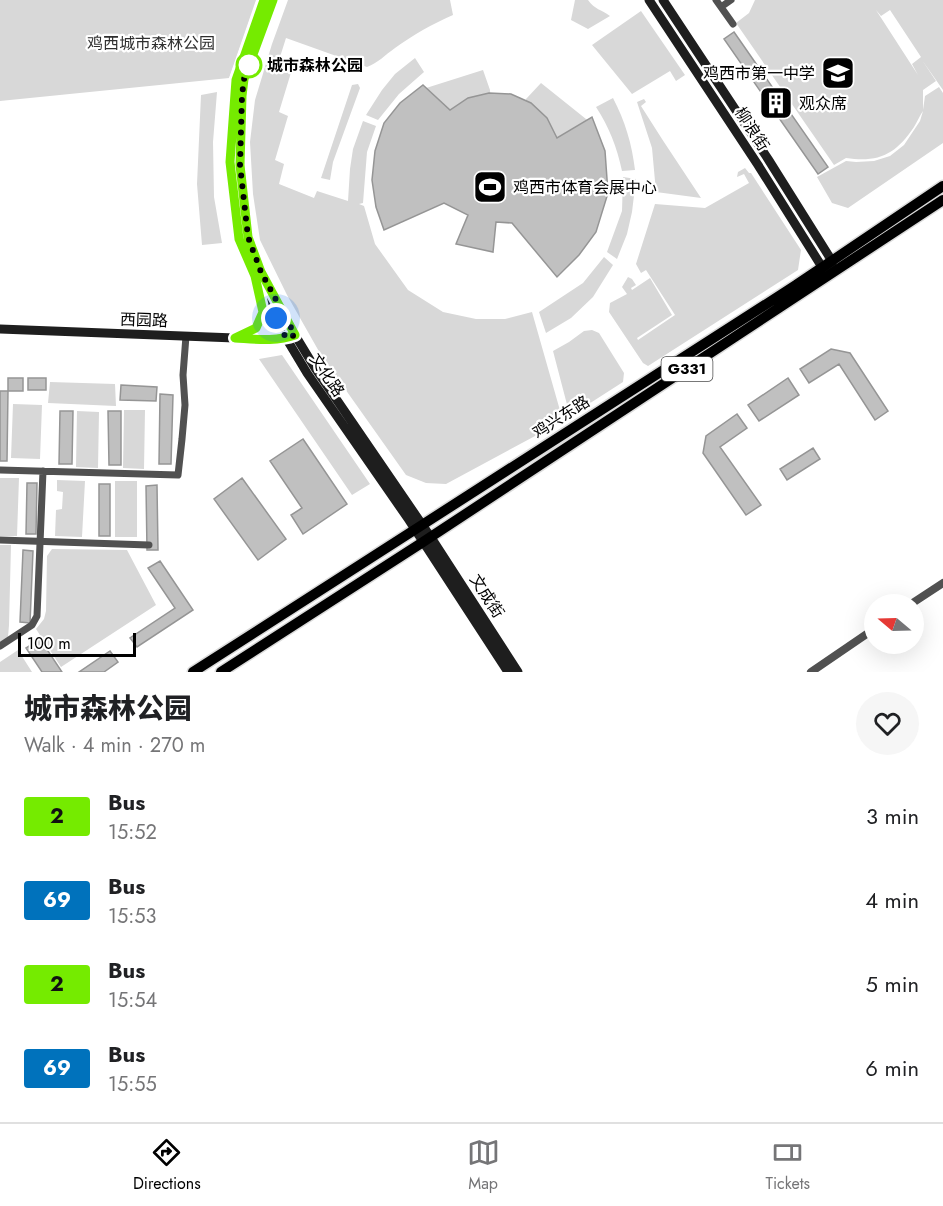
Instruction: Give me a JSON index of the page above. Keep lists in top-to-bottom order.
{
  "streets": {
    "highway": ["G331", "鸡兴东路"],
    "main road": [
      "柳浪街",
      "西园路",
      "文化路",
      "文成街"
    ]
  },
  "crossings": [
    ["柳浪街", "鸡兴东路"],
    ["西园路", "文化路"],
    ["文化路", "鸡兴东路"],
    ["文化路", "文成街"],
    ["鸡兴东路", "文成街"]
  ],
  "parks": ["鸡西城市森林公园"],
  "places": {
    "other": ["城市森林公园"],
    "school or university": ["鸡西市第一中学"],
    "building": ["观众席"],
    "sports": ["鸡西市体育会展中心"]
  },
  "lines": ["bus line 2"],
  "scale_bar": "100 m",
  "north": "left",
  "page": {
    "scale": "100 m",
    "heading": ["城市森林公园", "Walk · 4 min · 270 m"],
    "list": [
      {
        "mark": "2",
        "name": "Bus",
        "note": "15:52",
        "value": "3 min"
      },
      {
        "mark": "69",
        "name": "Bus",
        "note": "15:53",
        "value": "4 min"
      },
      {
        "mark": "2",
        "name": "Bus",
        "note": "15:54",
        "value": "5 min"
      },
      {
        "mark": "69",
        "name": "Bus",
        "note": "15:55",
        "value": "6 min"
      }
    ],
    "tabs": ["Directions", "Map", "Tickets"]
  }
}
